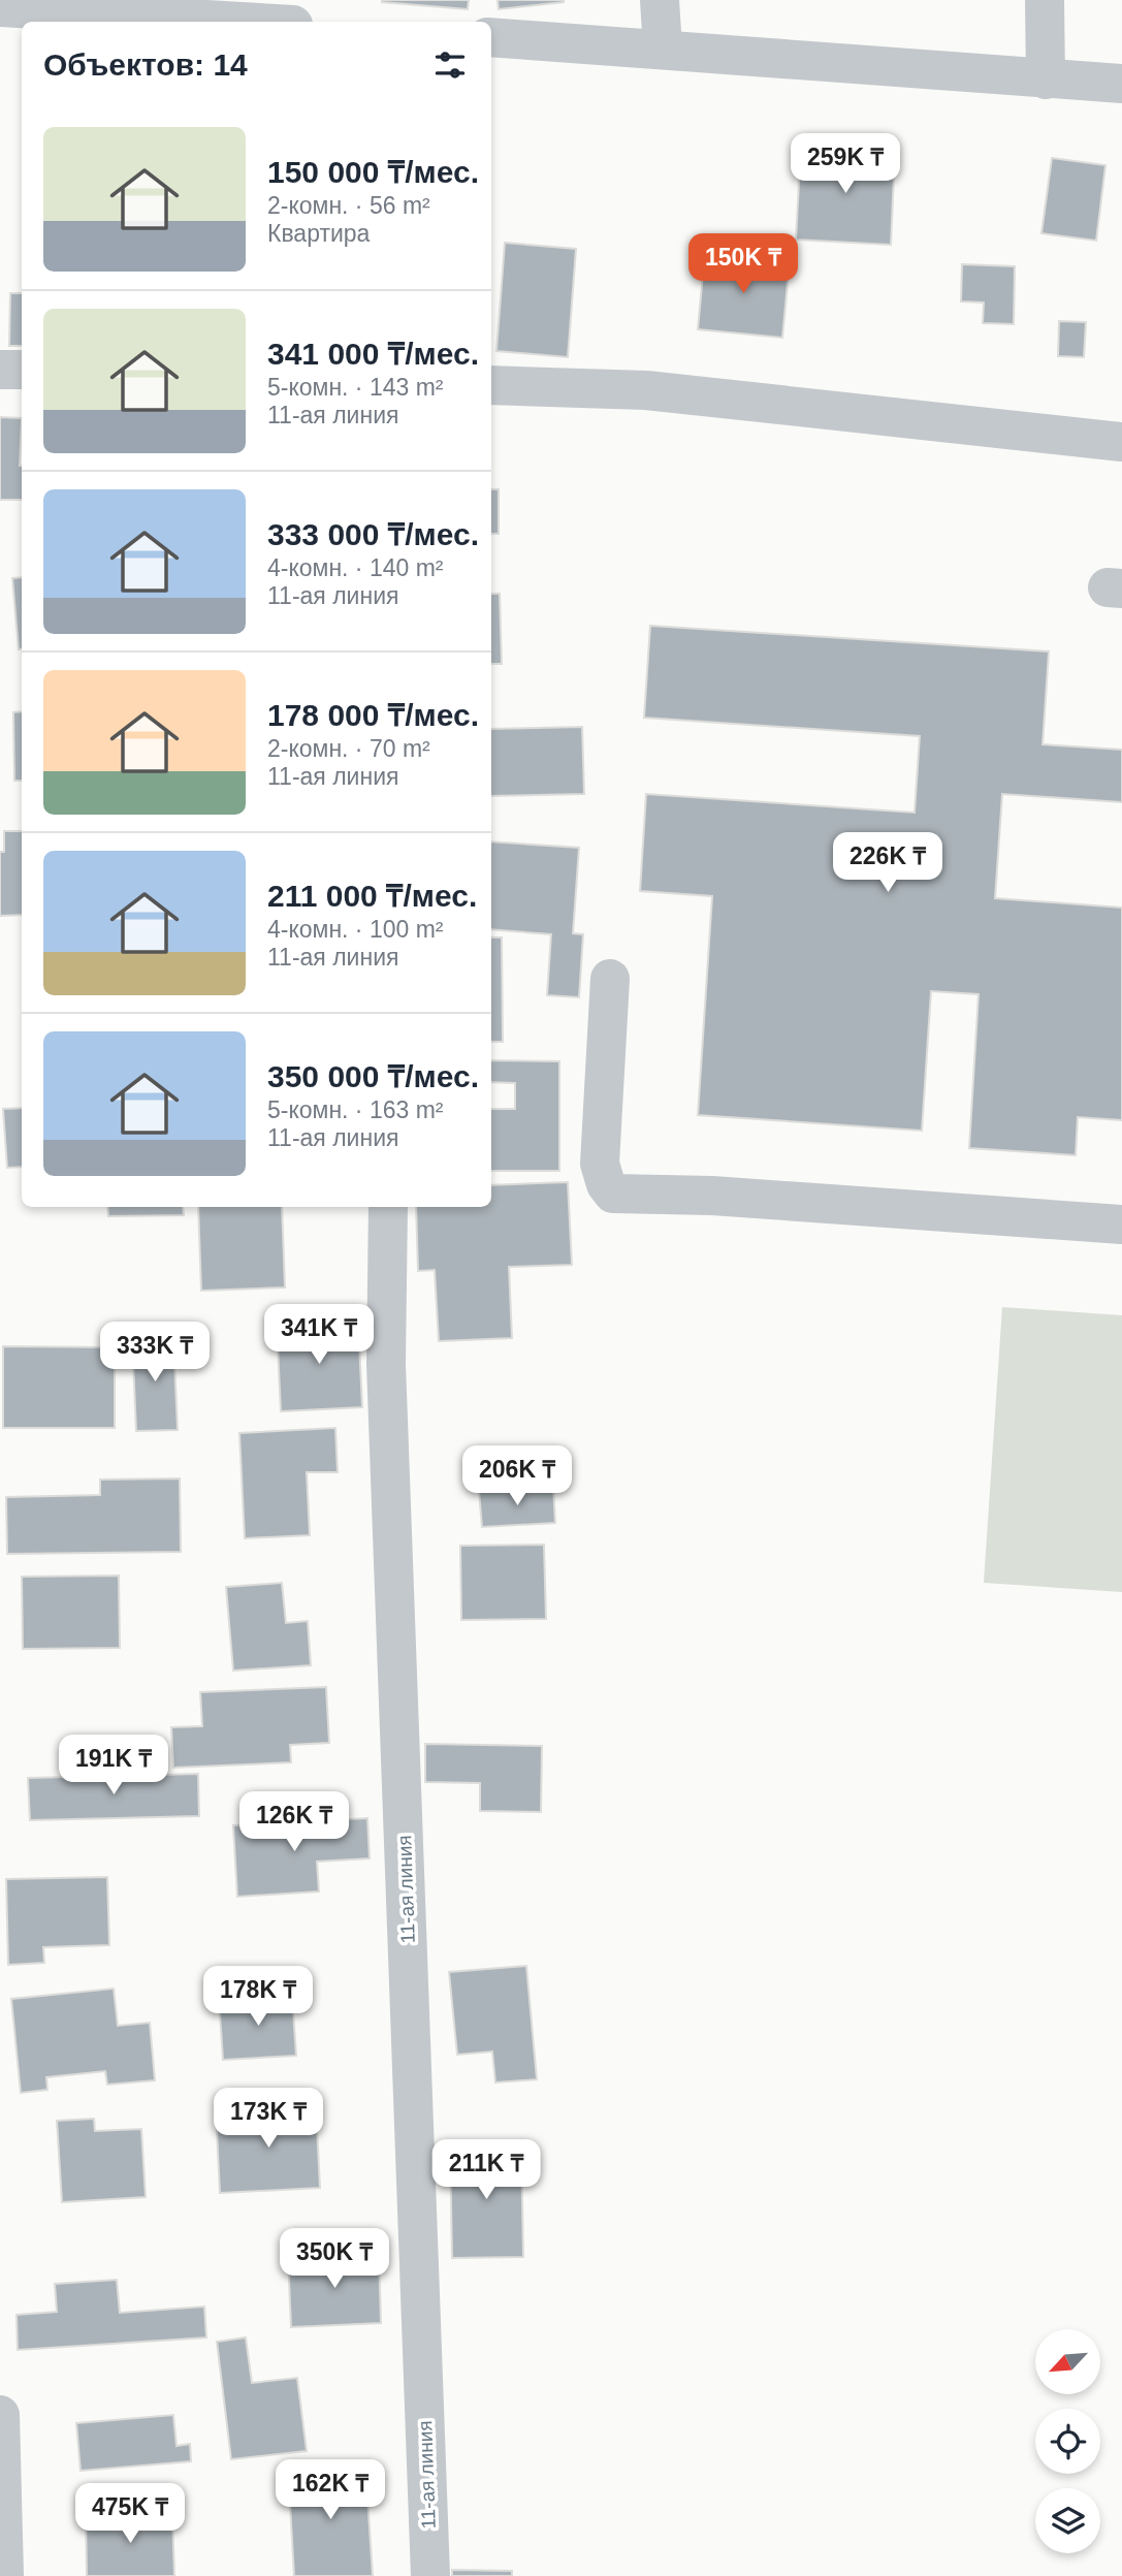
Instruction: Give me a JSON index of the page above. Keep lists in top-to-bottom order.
{
  "streets": {
    "street": ["11-ая линия"]
  },
  "north": "bottom left",
  "page": {
    "heading": "Объектов: 14",
    "list": [
      {
        "name": "150 000 ₸/мес.",
        "note": "2-комн. · 56 m² · Квартира"
      },
      {
        "name": "341 000 ₸/мес.",
        "note": "5-комн. · 143 m² · 11-ая линия"
      },
      {
        "name": "333 000 ₸/мес.",
        "note": "4-комн. · 140 m² · 11-ая линия"
      },
      {
        "name": "178 000 ₸/мес.",
        "note": "2-комн. · 70 m² · 11-ая линия"
      },
      {
        "name": "211 000 ₸/мес.",
        "note": "4-комн. · 100 m² · 11-ая линия"
      },
      {
        "name": "350 000 ₸/мес.",
        "note": "5-комн. · 163 m² · 11-ая линия"
      }
    ],
    "price": [
      "259K ₸",
      "150K ₸",
      "226K ₸",
      "341K ₸",
      "333K ₸",
      "206K ₸",
      "191K ₸",
      "126K ₸",
      "178K ₸",
      "173K ₸",
      "211K ₸",
      "350K ₸",
      "162K ₸",
      "475K ₸"
    ]
  }
}
